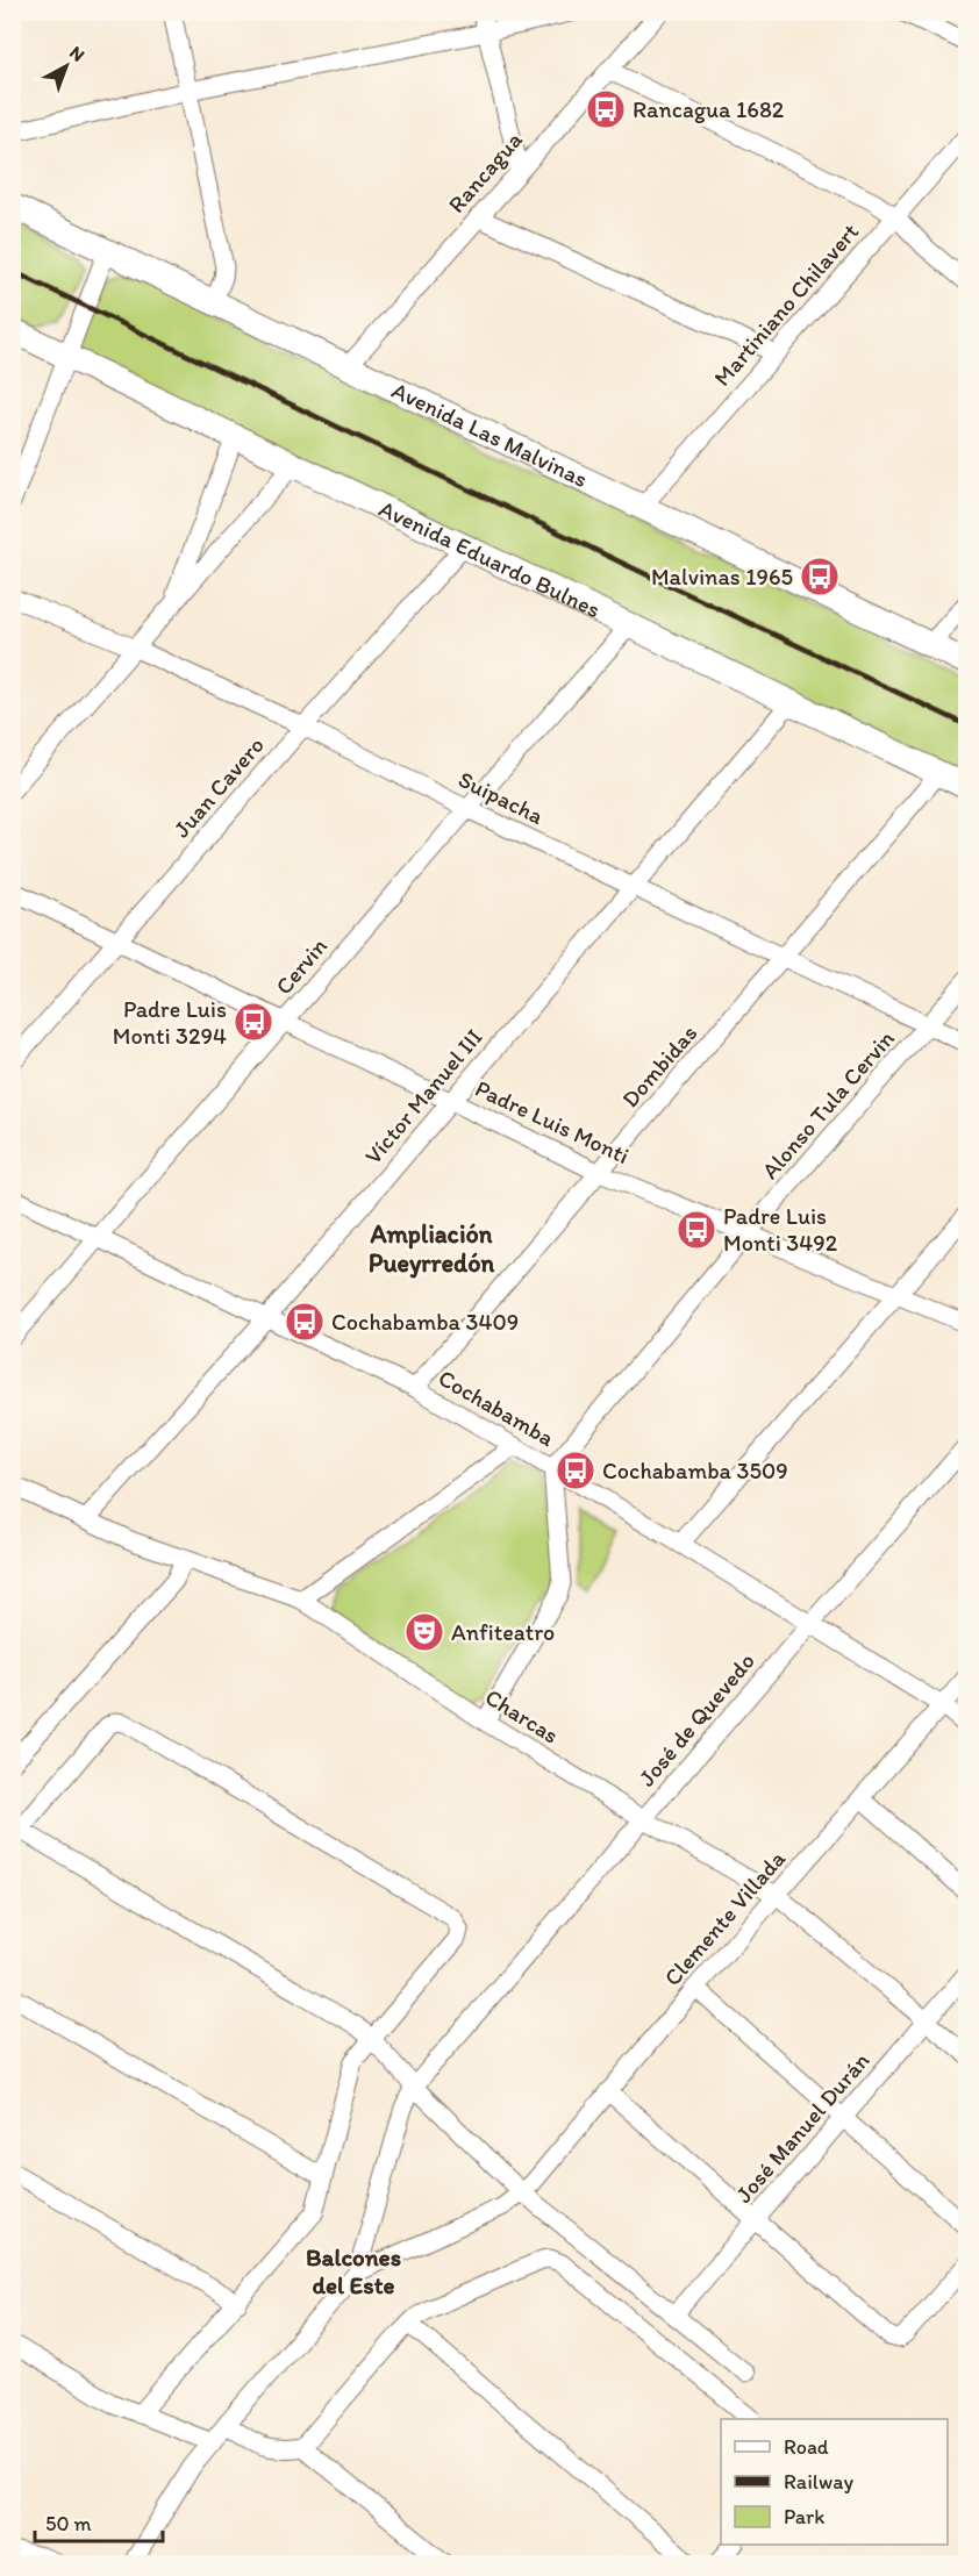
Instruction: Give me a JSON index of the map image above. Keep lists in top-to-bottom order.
{
  "streets": {
    "main road": ["Avenida Las Malvinas", "Avenida Eduardo Bulnes"],
    "street": [
      "Rancagua",
      "Martiniano Chilavert",
      "Juan Cavero",
      "Suipacha",
      "Cervin",
      "Dombidas",
      "Víctor Manuel III",
      "Alonso Tula Cervin",
      "Padre Luis Monti",
      "Cochabamba",
      "Charcas",
      "José de Quevedo",
      "Clemente Villada",
      "José Manuel Durán"
    ]
  },
  "crossings": [
    ["Rancagua", "Avenida Las Malvinas"],
    ["Martiniano Chilavert", "Avenida Las Malvinas"],
    ["Avenida Eduardo Bulnes", "Juan Cavero"],
    ["Avenida Eduardo Bulnes", "Cervin"],
    ["Avenida Eduardo Bulnes", "Dombidas"],
    ["Avenida Eduardo Bulnes", "Víctor Manuel III"],
    ["Juan Cavero", "Suipacha"],
    ["Juan Cavero", "Padre Luis Monti"],
    ["Suipacha", "Cervin"],
    ["Suipacha", "Dombidas"],
    ["Suipacha", "Víctor Manuel III"],
    ["Suipacha", "Alonso Tula Cervin"],
    ["Cervin", "Padre Luis Monti"],
    ["Cervin", "Cochabamba"],
    ["Dombidas", "Padre Luis Monti"],
    ["Dombidas", "Cochabamba"],
    ["Víctor Manuel III", "Padre Luis Monti"],
    ["Víctor Manuel III", "Cochabamba"],
    ["Víctor Manuel III", "Charcas"],
    ["Alonso Tula Cervin", "Padre Luis Monti"],
    ["Alonso Tula Cervin", "Cochabamba"],
    ["Cochabamba", "José de Quevedo"],
    ["Cochabamba", "Clemente Villada"],
    ["Charcas", "José de Quevedo"],
    ["Charcas", "Clemente Villada"],
    ["Charcas", "José Manuel Durán"],
    ["José de Quevedo", "Clemente Villada"]
  ],
  "districts": ["Ampliación Pueyrredón", "Balcones del Este"],
  "places": {
    "bus stop": [
      "Rancagua 1682",
      "Malvinas 1965",
      "Padre Luis Monti 3294",
      "Padre Luis Monti 3492",
      "Cochabamba 3409",
      "Cochabamba 3509"
    ],
    "theatre": ["Anfiteatro"]
  },
  "legend": ["Road", "Railway", "Park"],
  "scale_bar": "50 m",
  "north": "top right"
}
